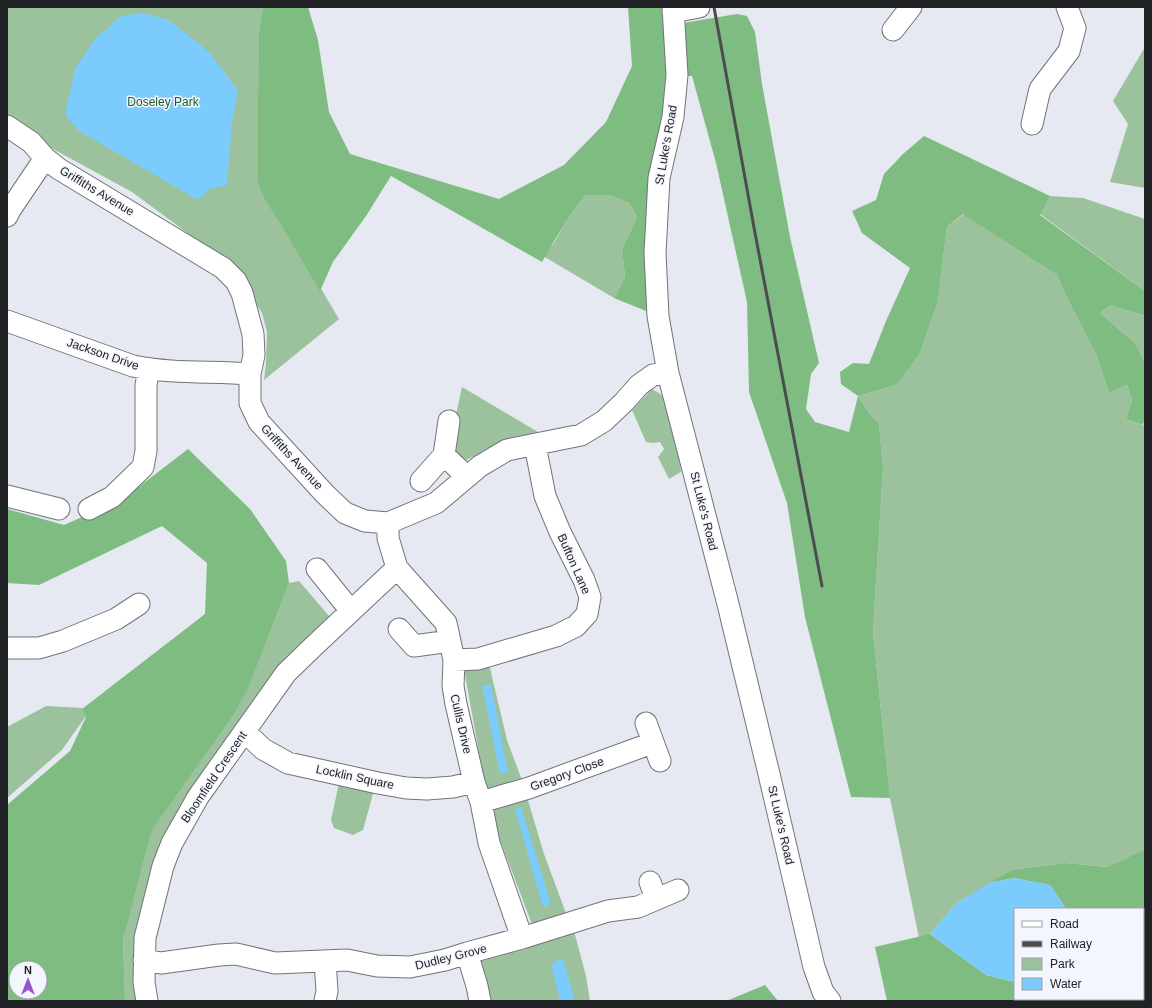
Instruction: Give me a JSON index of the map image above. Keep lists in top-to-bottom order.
{
  "streets": {
    "street": [
      "St Luke's Road",
      "Griffiths Avenue",
      "Jackson Drive",
      "Bufton Lane",
      "Cullis Drive",
      "Gregory Close",
      "Bloomfield Crescent",
      "Locklin Square",
      "Dudley Grove"
    ]
  },
  "crossings": [
    ["St Luke's Road", "Griffiths Avenue"],
    ["Griffiths Avenue", "Jackson Drive"],
    ["Griffiths Avenue", "Bufton Lane"],
    ["Griffiths Avenue", "Cullis Drive"],
    ["Bufton Lane", "Cullis Drive"],
    ["Cullis Drive", "Gregory Close"],
    ["Cullis Drive", "Bloomfield Crescent"],
    ["Cullis Drive", "Locklin Square"],
    ["Cullis Drive", "Dudley Grove"],
    ["Bloomfield Crescent", "Locklin Square"],
    ["Bloomfield Crescent", "Dudley Grove"]
  ],
  "parks": ["Doseley Park"],
  "legend": [
    "Road",
    "Railway",
    "Park",
    "Water"
  ],
  "north": "top"
}
